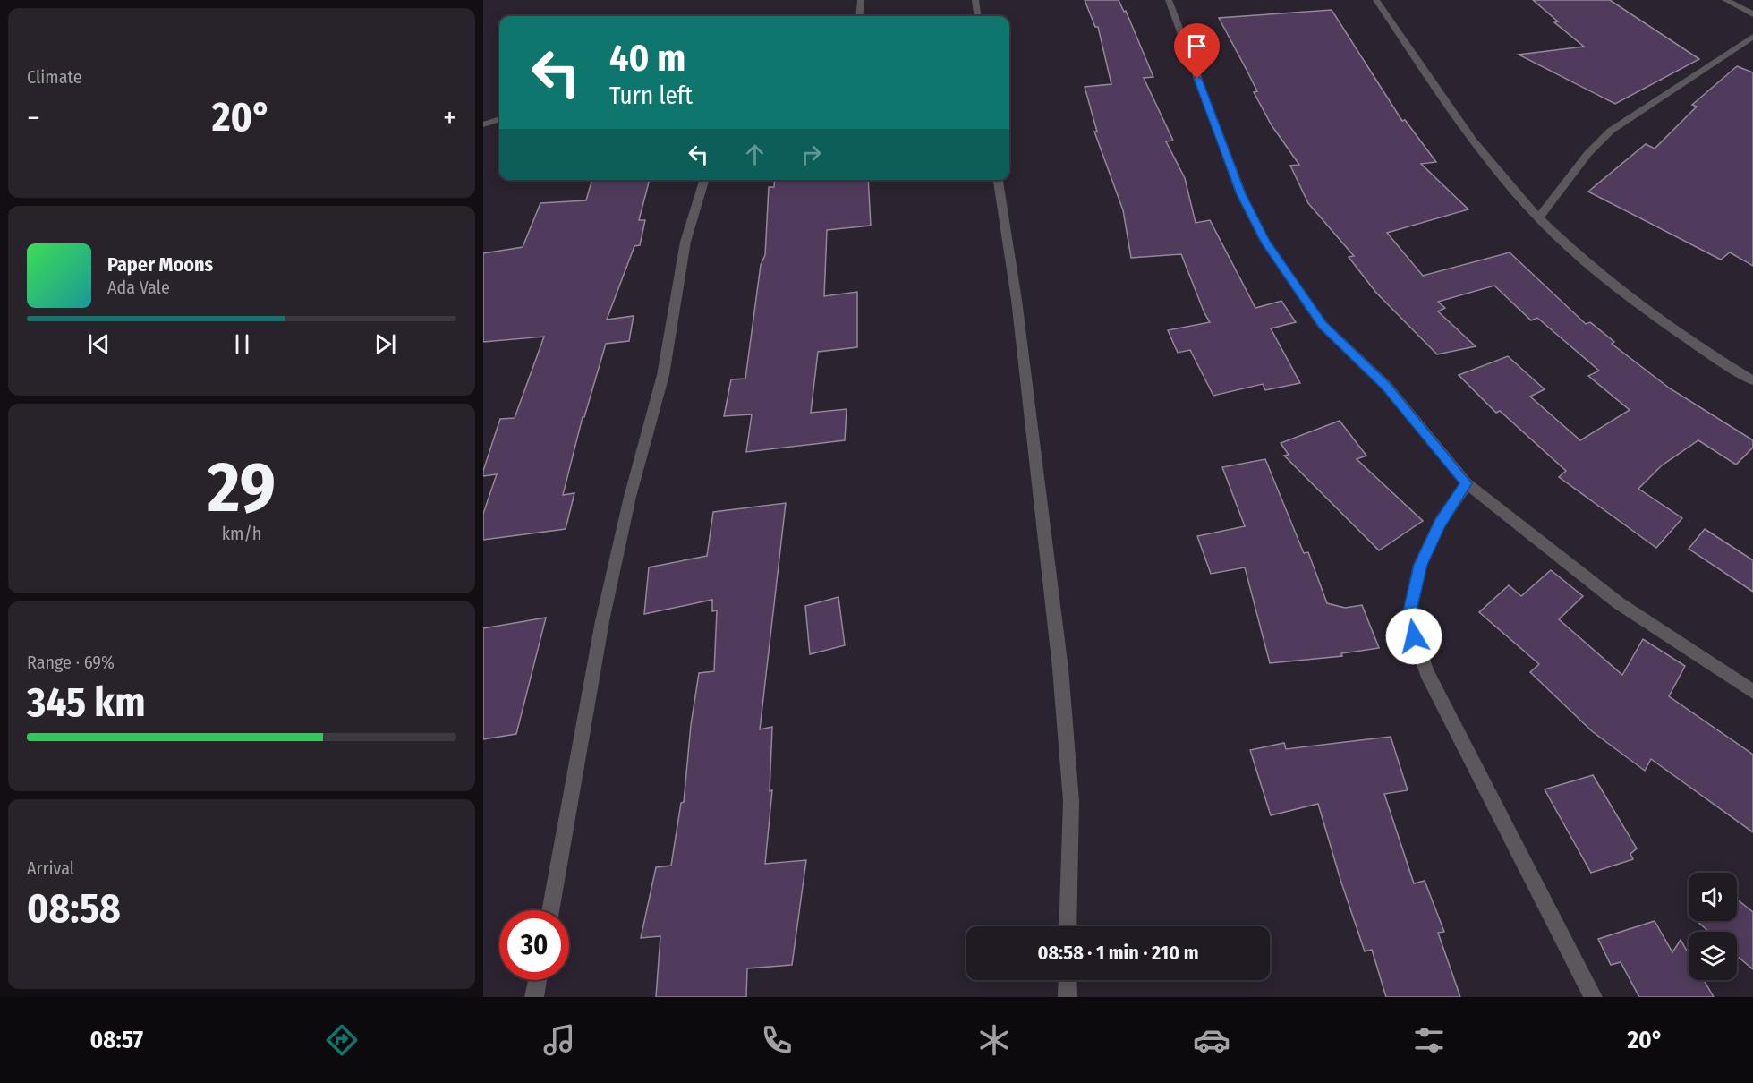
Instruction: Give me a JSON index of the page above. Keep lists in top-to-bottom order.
{
  "page": {
    "tile": [
      "Climate",
      ["29", "km/h"],
      ["Range · 69%", "345 km"],
      ["Arrival", "08:58"]
    ],
    "turn": ["40 m", "Turn left"],
    "heat": ["−", "20°", "+"],
    "song": ["Paper Moons", "Ada Vale"],
    "limit": "30",
    "trip": "08:58 · 1 min · 210 m",
    "tabs": ["08:57", "20°"]
  }
}
